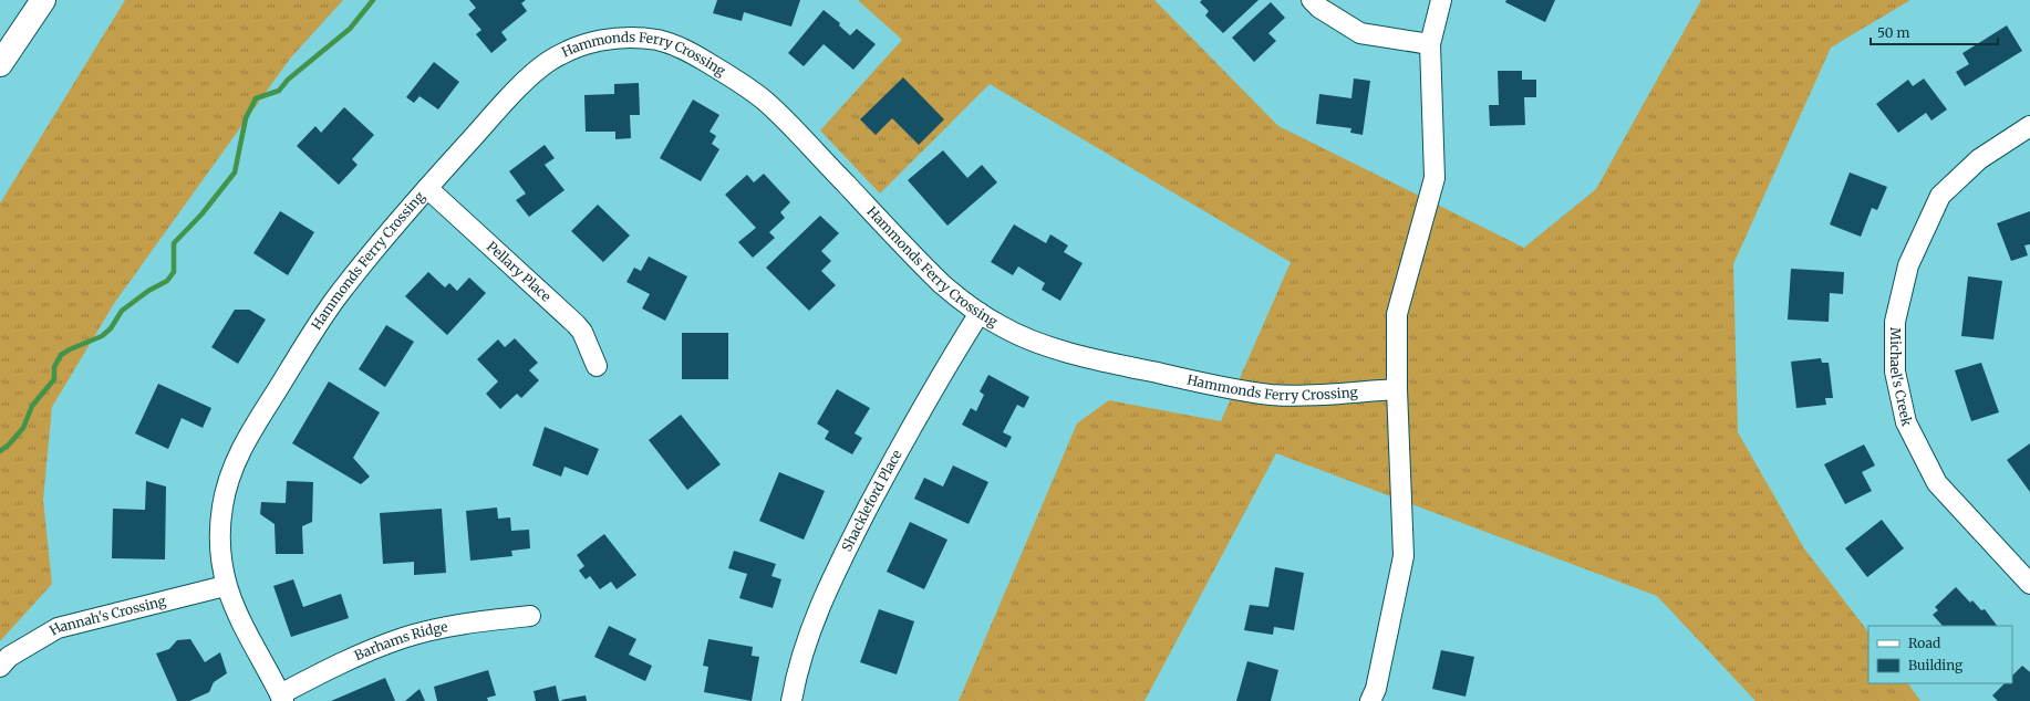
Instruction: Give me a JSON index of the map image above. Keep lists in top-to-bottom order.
{
  "streets": {
    "street": [
      "Hammonds Ferry Crossing",
      "Pellary Place",
      "Michael's Creek",
      "Shackleford Place",
      "Hannah's Crossing",
      "Barhams Ridge"
    ]
  },
  "crossings": [
    ["Hammonds Ferry Crossing", "Pellary Place"],
    ["Hammonds Ferry Crossing", "Shackleford Place"],
    ["Hammonds Ferry Crossing", "Hannah's Crossing"],
    ["Hammonds Ferry Crossing", "Barhams Ridge"]
  ],
  "legend": ["Road", "Building"],
  "scale_bar": "50 m"
}
